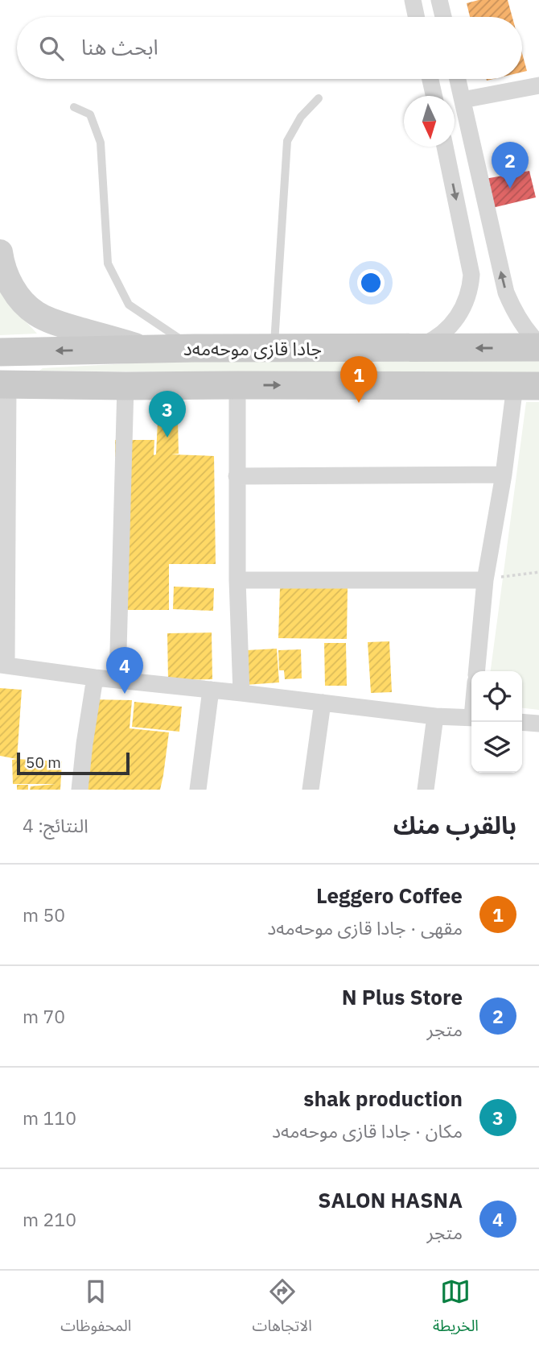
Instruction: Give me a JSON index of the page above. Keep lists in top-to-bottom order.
{
  "streets": {
    "main road": ["جادا قازی موحەمەد"]
  },
  "scale_bar": "50 m",
  "north": "bottom",
  "page": {
    "search": "ابحث هنا",
    "pins": [
      "2",
      "1",
      "3",
      "4"
    ],
    "scale": "50 m",
    "heading": ["بالقرب منك", "النتائج: 4"],
    "list": [
      {
        "mark": "1",
        "name": "Leggero Coffee",
        "note": "مقهى · جادا قازی موحەمەد",
        "value": "50 m"
      },
      {
        "mark": "2",
        "name": "N Plus Store",
        "note": "متجر",
        "value": "70 m"
      },
      {
        "mark": "3",
        "name": "shak production",
        "note": "مكان · جادا قازی موحەمەد",
        "value": "110 m"
      },
      {
        "mark": "4",
        "name": "SALON HASNA",
        "note": "متجر",
        "value": "210 m"
      }
    ],
    "nav": ["الخريطة", "الاتجاهات", "المحفوظات"]
  }
}
